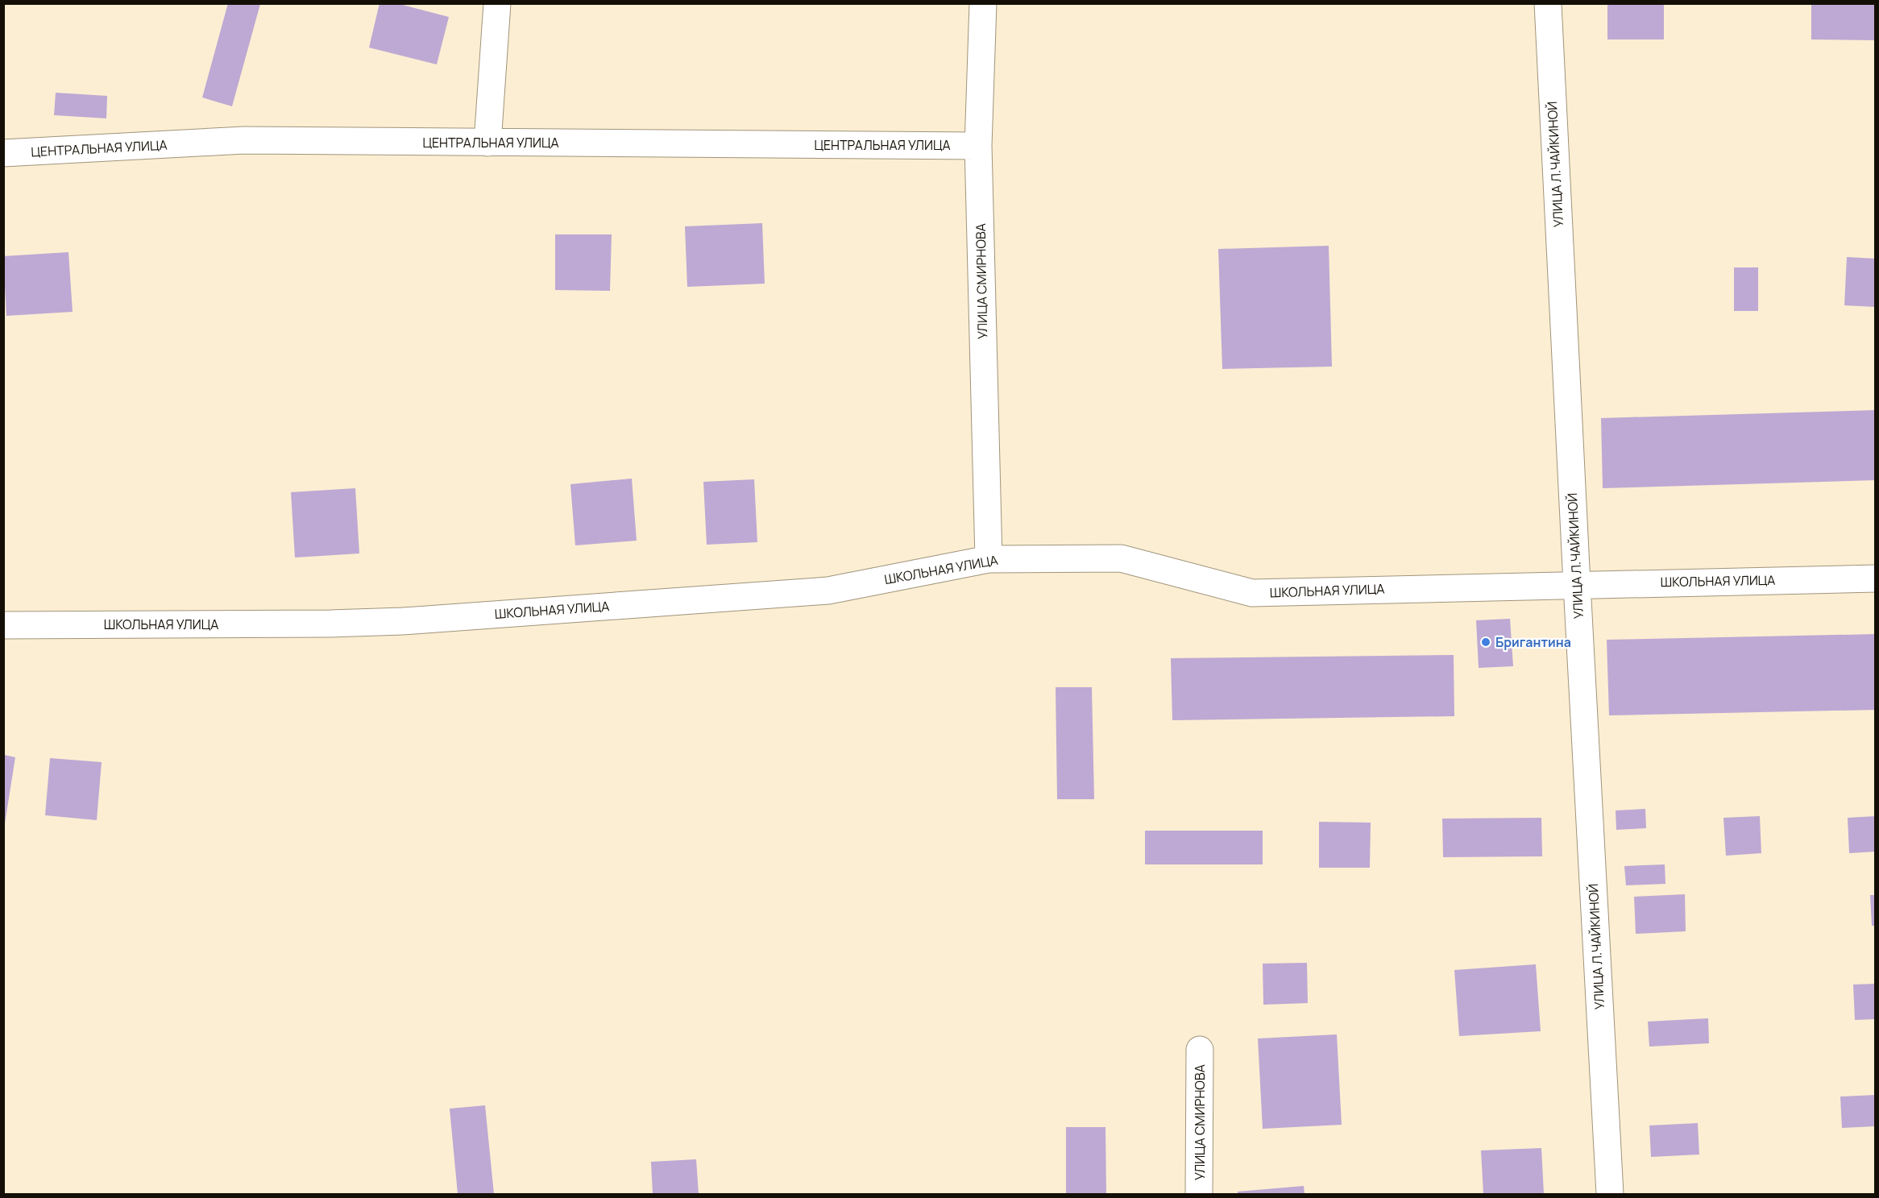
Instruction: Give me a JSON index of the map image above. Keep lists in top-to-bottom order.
{
  "streets": {
    "street": [
      "ЦЕНТРАЛЬНАЯ УЛИЦА",
      "УЛИЦА Л.ЧАЙКИНОЙ",
      "УЛИЦА СМИРНОВА",
      "ШКОЛЬНАЯ УЛИЦА"
    ]
  },
  "crossings": [
    ["ЦЕНТРАЛЬНАЯ УЛИЦА", "УЛИЦА СМИРНОВА"],
    ["УЛИЦА Л.ЧАЙКИНОЙ", "ШКОЛЬНАЯ УЛИЦА"],
    ["УЛИЦА СМИРНОВА", "ШКОЛЬНАЯ УЛИЦА"]
  ],
  "places": ["Бригантина"]
}
